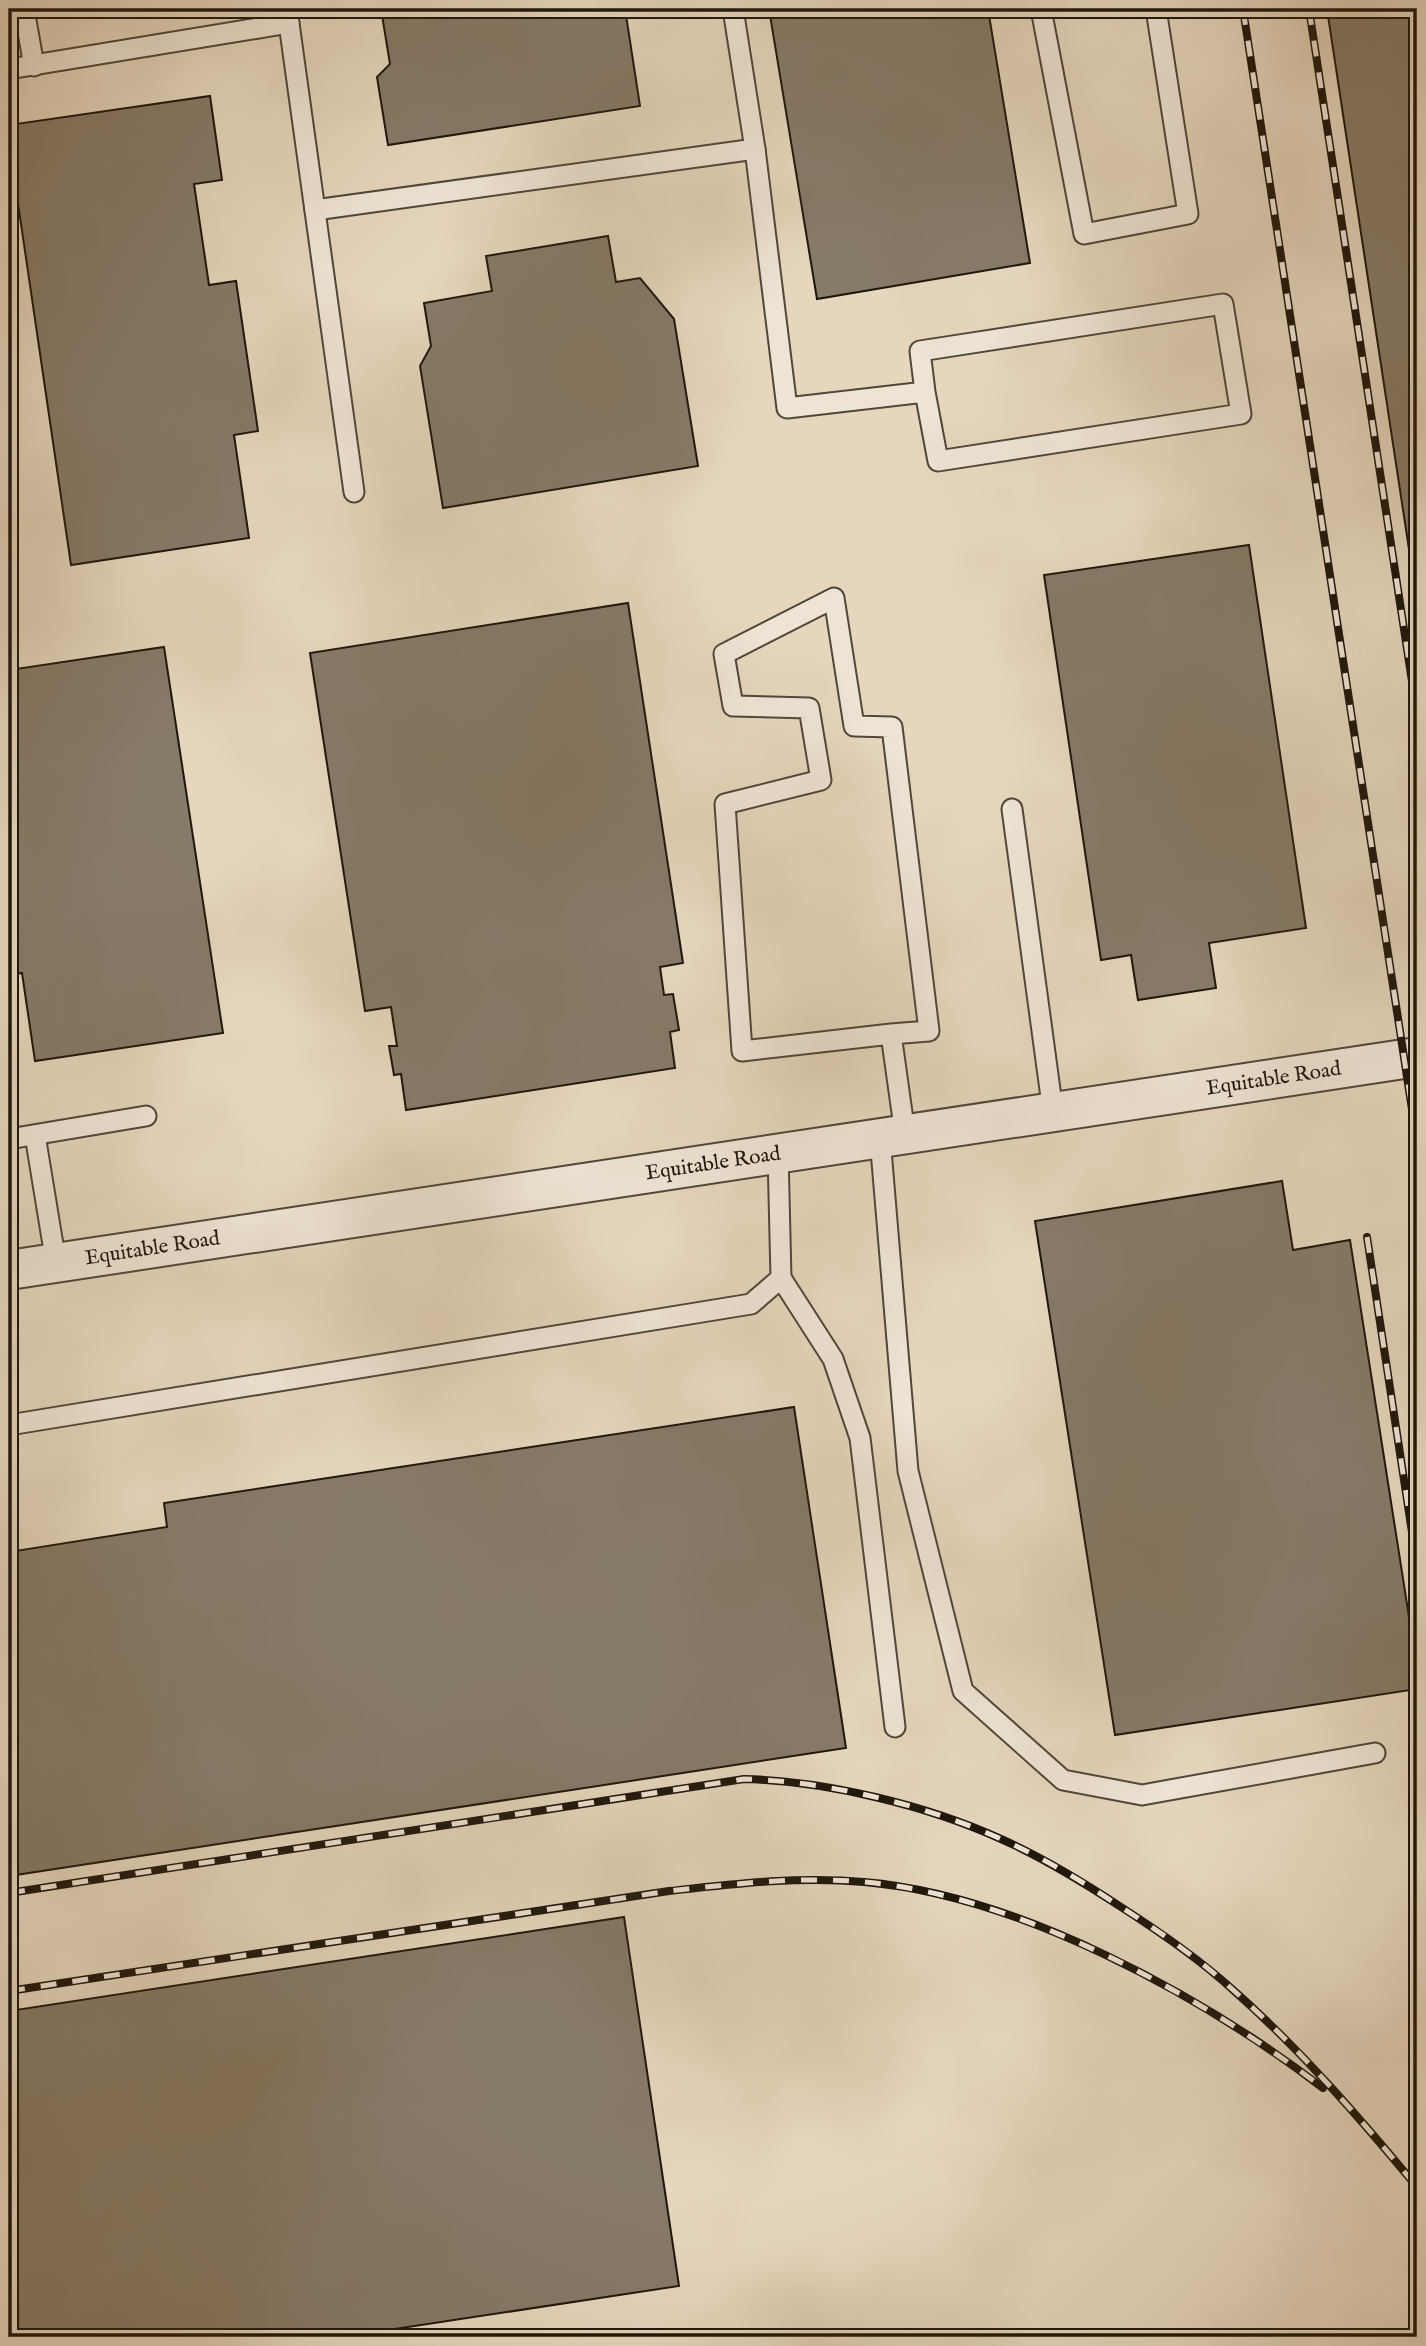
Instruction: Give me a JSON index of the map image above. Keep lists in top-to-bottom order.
{
  "streets": {
    "street": ["Equitable Road"]
  }
}
